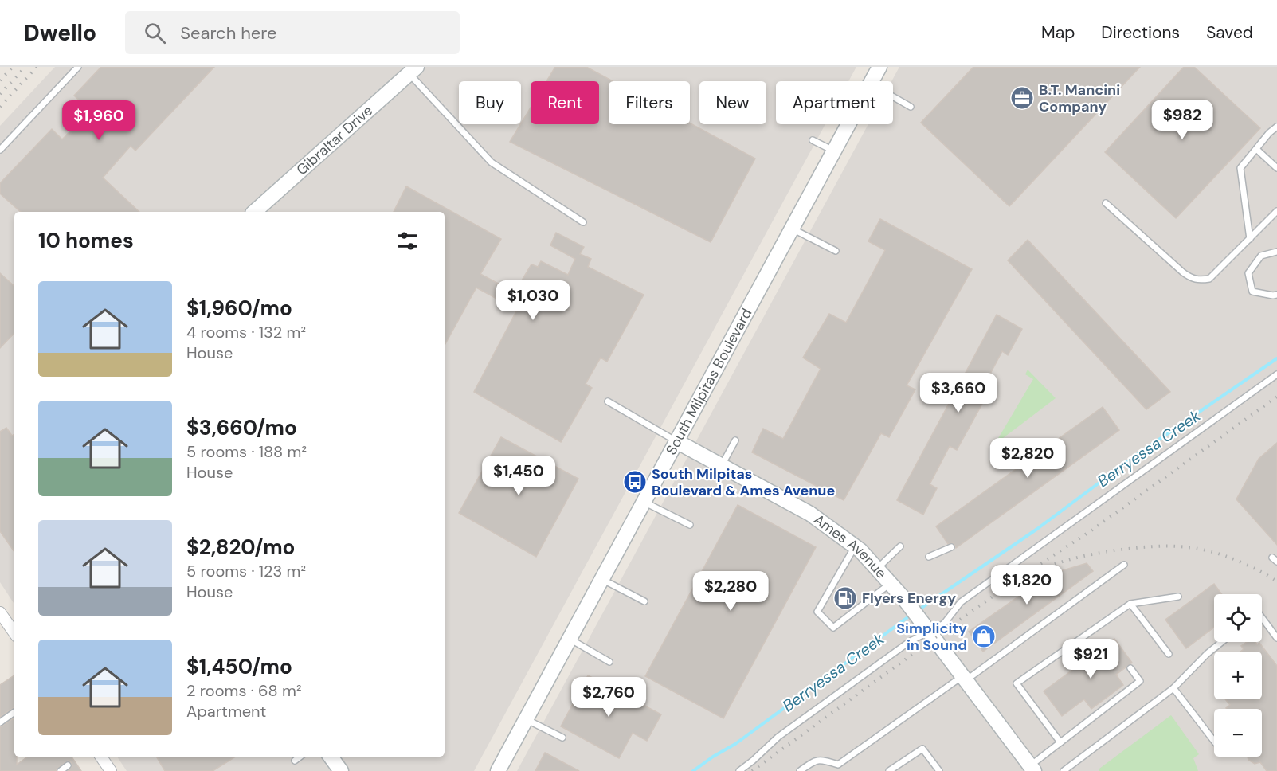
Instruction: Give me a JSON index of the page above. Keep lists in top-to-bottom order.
{
  "streets": {
    "main road": ["Gibraltar Drive", "South Milpitas Boulevard", "Ames Avenue"]
  },
  "crossings": [
    ["South Milpitas Boulevard", "Ames Avenue"]
  ],
  "water": ["Berryessa Creek"],
  "places": {
    "office": ["B.T. Mancini Company"],
    "bus stop": ["South Milpitas Boulevard & Ames Avenue"],
    "fuel station": ["Flyers Energy"],
    "shop": ["Simplicity in Sound"]
  },
  "page": {
    "header": "Dwello",
    "search": "Search here",
    "nav": ["Map", "Directions", "Saved"],
    "chip": [
      "Buy",
      "Rent",
      "Filters",
      "New",
      "Apartment"
    ],
    "price": [
      "$982",
      "$1,960",
      "$1,030",
      "$3,660",
      "$2,820",
      "$1,450",
      "$1,820",
      "$2,280",
      "$921",
      "$2,760"
    ],
    "heading": "10 homes",
    "list": [
      {
        "name": "$1,960/mo",
        "note": "4 rooms · 132 m² · House"
      },
      {
        "name": "$3,660/mo",
        "note": "5 rooms · 188 m² · House"
      },
      {
        "name": "$2,820/mo",
        "note": "5 rooms · 123 m² · House"
      },
      {
        "name": "$1,450/mo",
        "note": "2 rooms · 68 m² · Apartment"
      }
    ],
    "map_buttons": ["+", "−"]
  }
}
